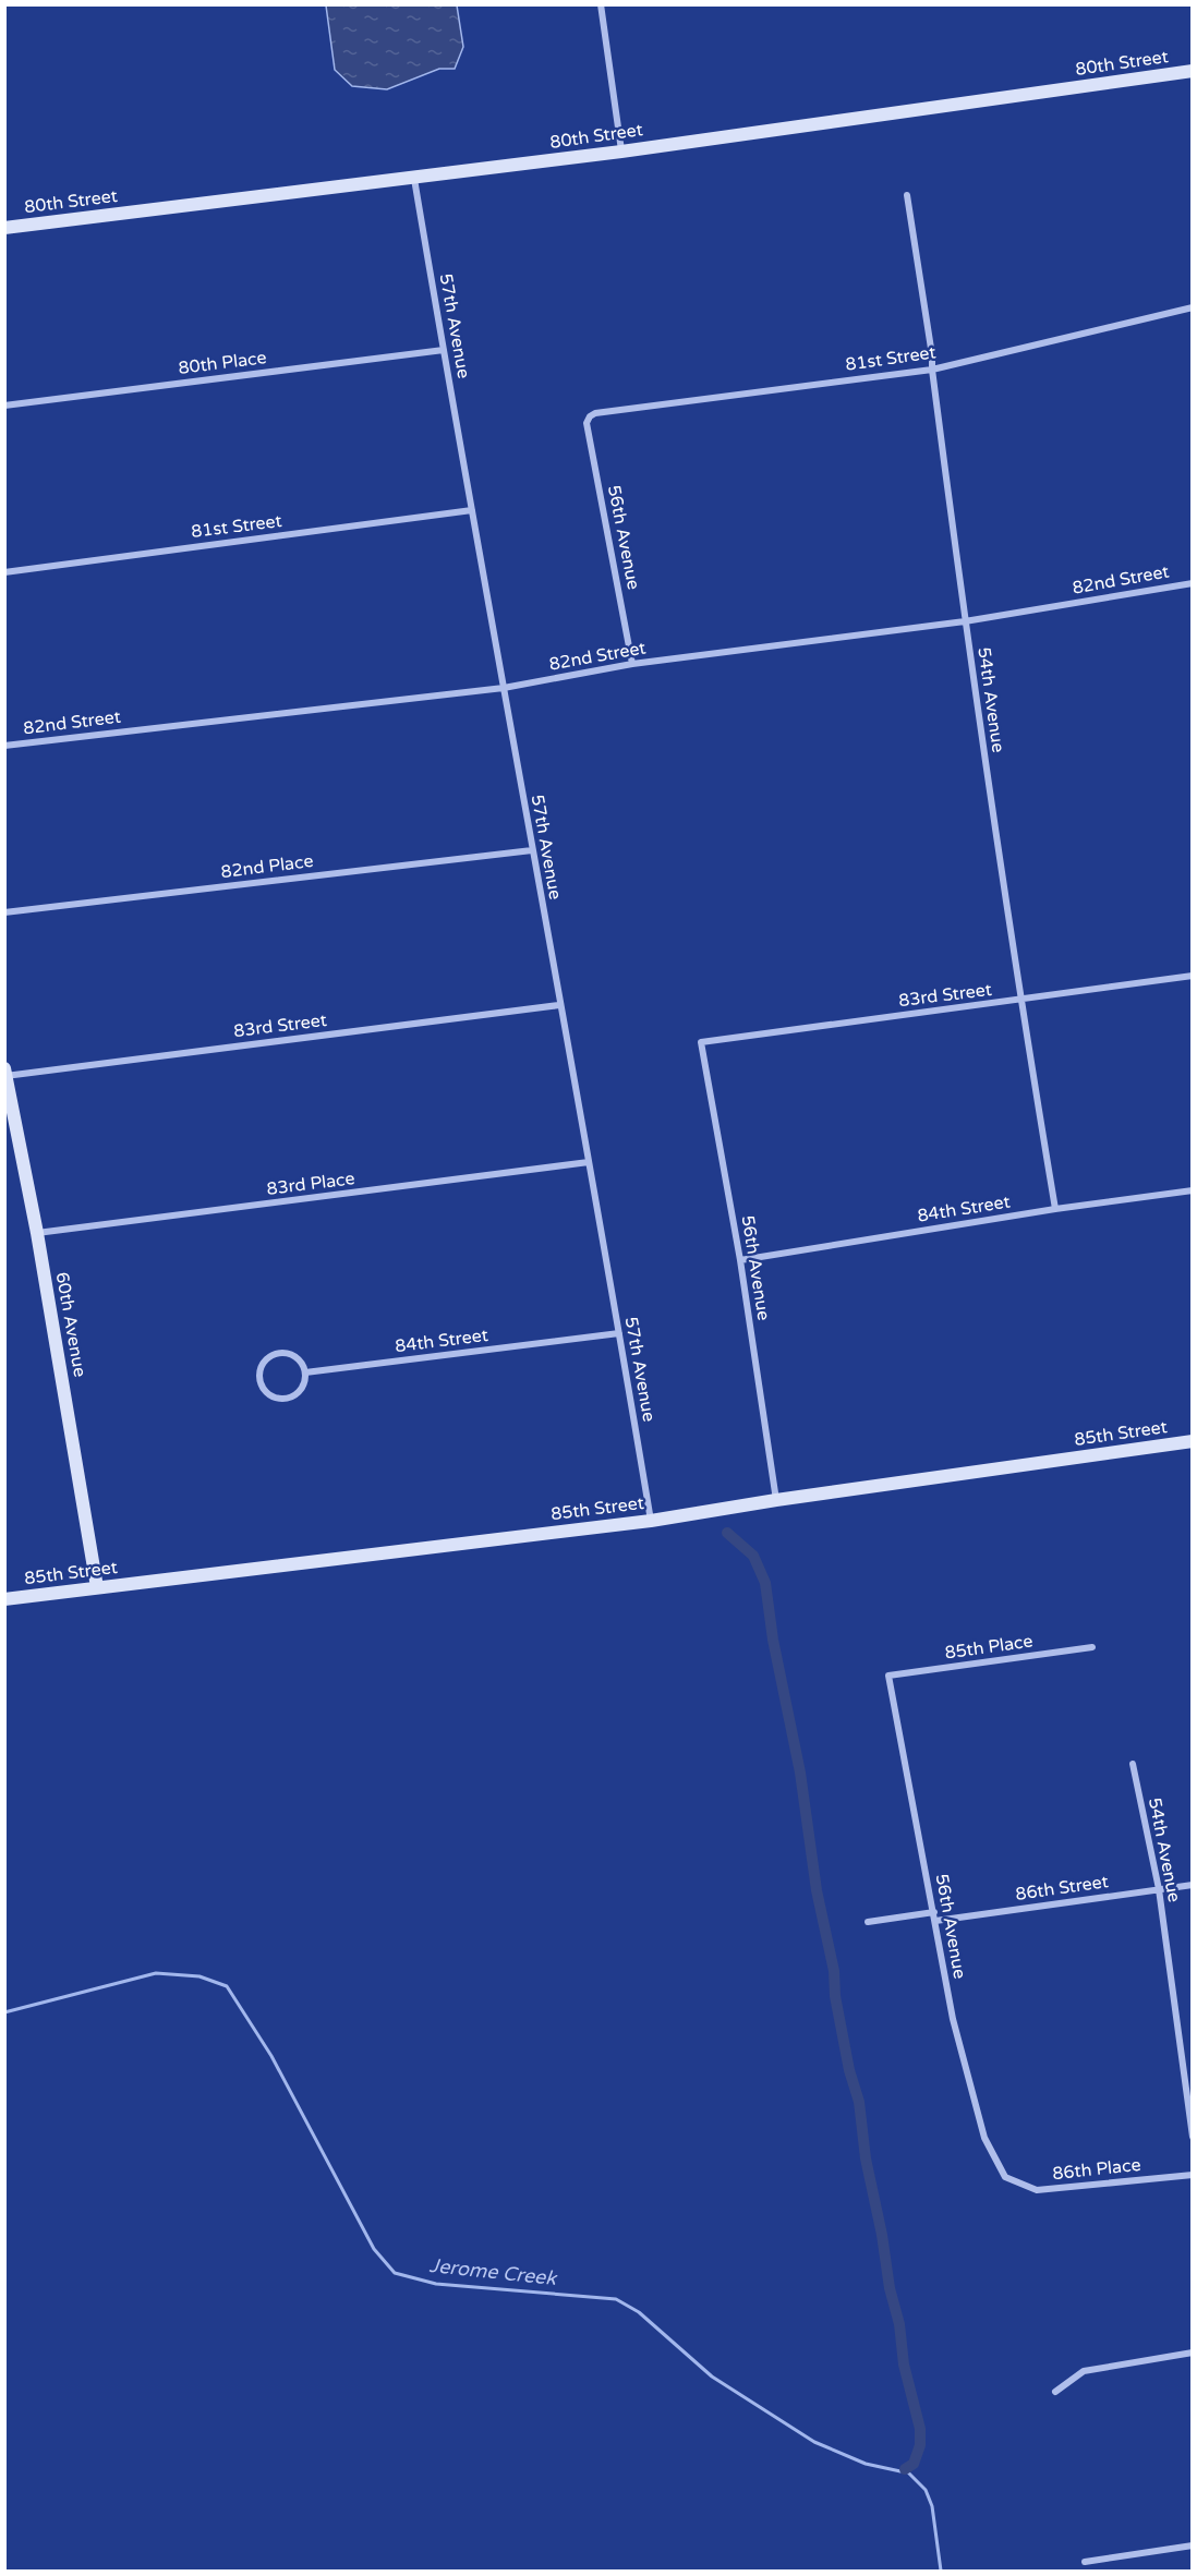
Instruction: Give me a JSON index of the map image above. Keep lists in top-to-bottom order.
{
  "streets": {
    "street": [
      "80th Street",
      "57th Avenue",
      "81st Street",
      "80th Place",
      "56th Avenue",
      "82nd Street",
      "54th Avenue",
      "82nd Place",
      "83rd Street",
      "83rd Place",
      "84th Street",
      "60th Avenue",
      "85th Street",
      "85th Place",
      "86th Street",
      "86th Place"
    ]
  },
  "crossings": [
    ["80th Street", "57th Avenue"],
    ["57th Avenue", "81st Street"],
    ["57th Avenue", "80th Place"],
    ["57th Avenue", "82nd Street"],
    ["57th Avenue", "82nd Place"],
    ["57th Avenue", "83rd Street"],
    ["57th Avenue", "83rd Place"],
    ["57th Avenue", "84th Street"],
    ["57th Avenue", "85th Street"],
    ["81st Street", "56th Avenue"],
    ["81st Street", "54th Avenue"],
    ["56th Avenue", "82nd Street"],
    ["56th Avenue", "83rd Street"],
    ["56th Avenue", "84th Street"],
    ["56th Avenue", "85th Street"],
    ["56th Avenue", "85th Place"],
    ["56th Avenue", "86th Street"],
    ["56th Avenue", "86th Place"],
    ["82nd Street", "54th Avenue"],
    ["54th Avenue", "83rd Street"],
    ["54th Avenue", "84th Street"],
    ["54th Avenue", "86th Street"],
    ["83rd Street", "60th Avenue"],
    ["83rd Place", "60th Avenue"],
    ["60th Avenue", "85th Street"]
  ],
  "water": ["Jerome Creek"]
}
